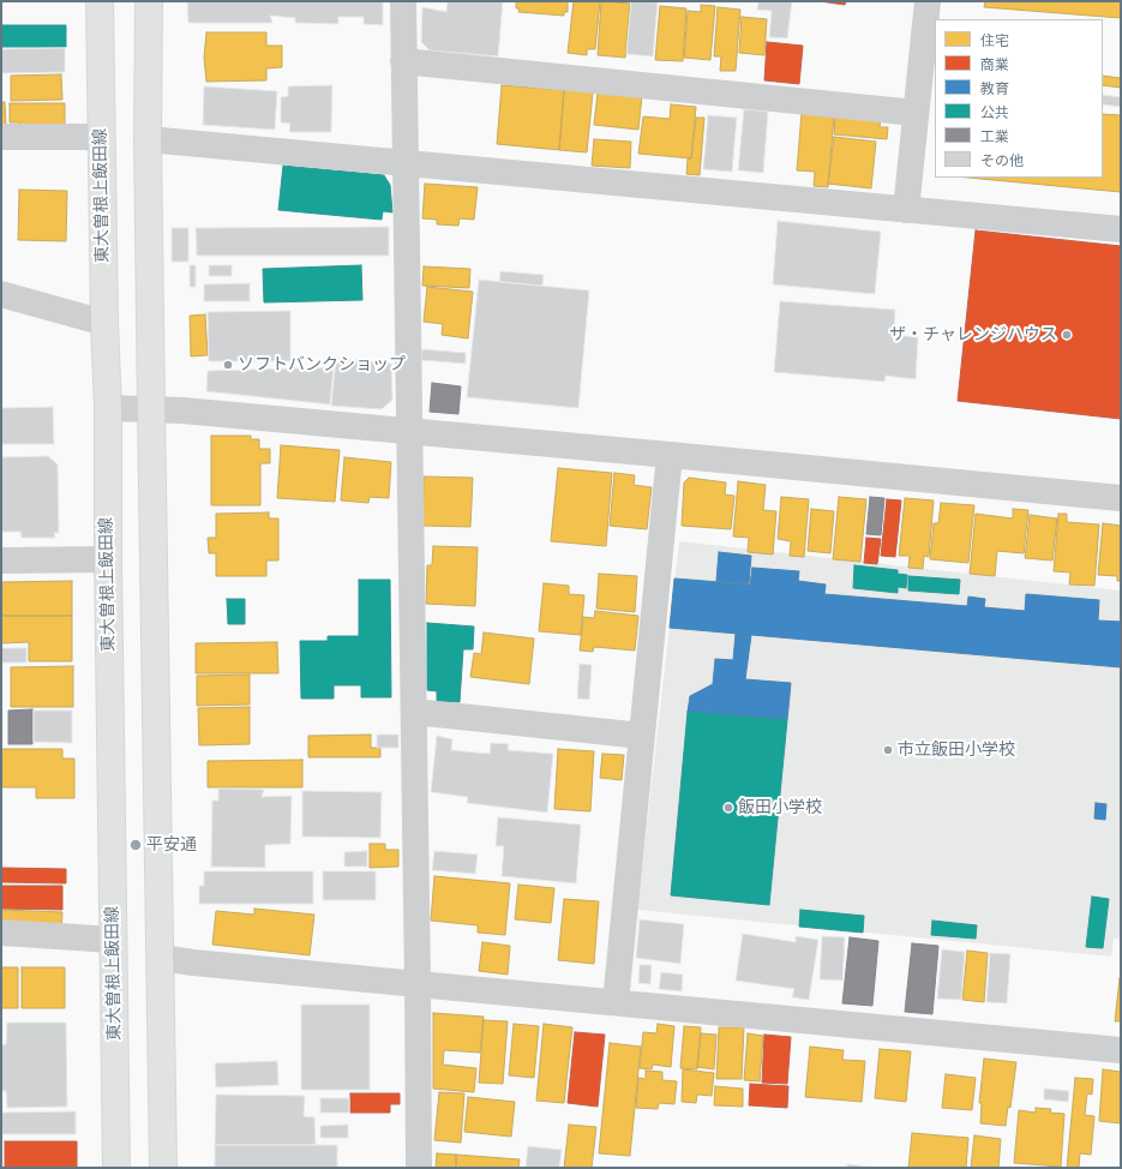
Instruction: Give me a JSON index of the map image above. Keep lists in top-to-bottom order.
{
  "streets": {
    "street": ["東大曽根上飯田線"]
  },
  "places": [
    "ザ・チャレンジハウス",
    "ソフトバンクショップ",
    "市立飯田小学校",
    "飯田小学校",
    "平安通"
  ],
  "legend": [
    "住宅",
    "商業",
    "教育",
    "公共",
    "工業",
    "その他"
  ]
}
